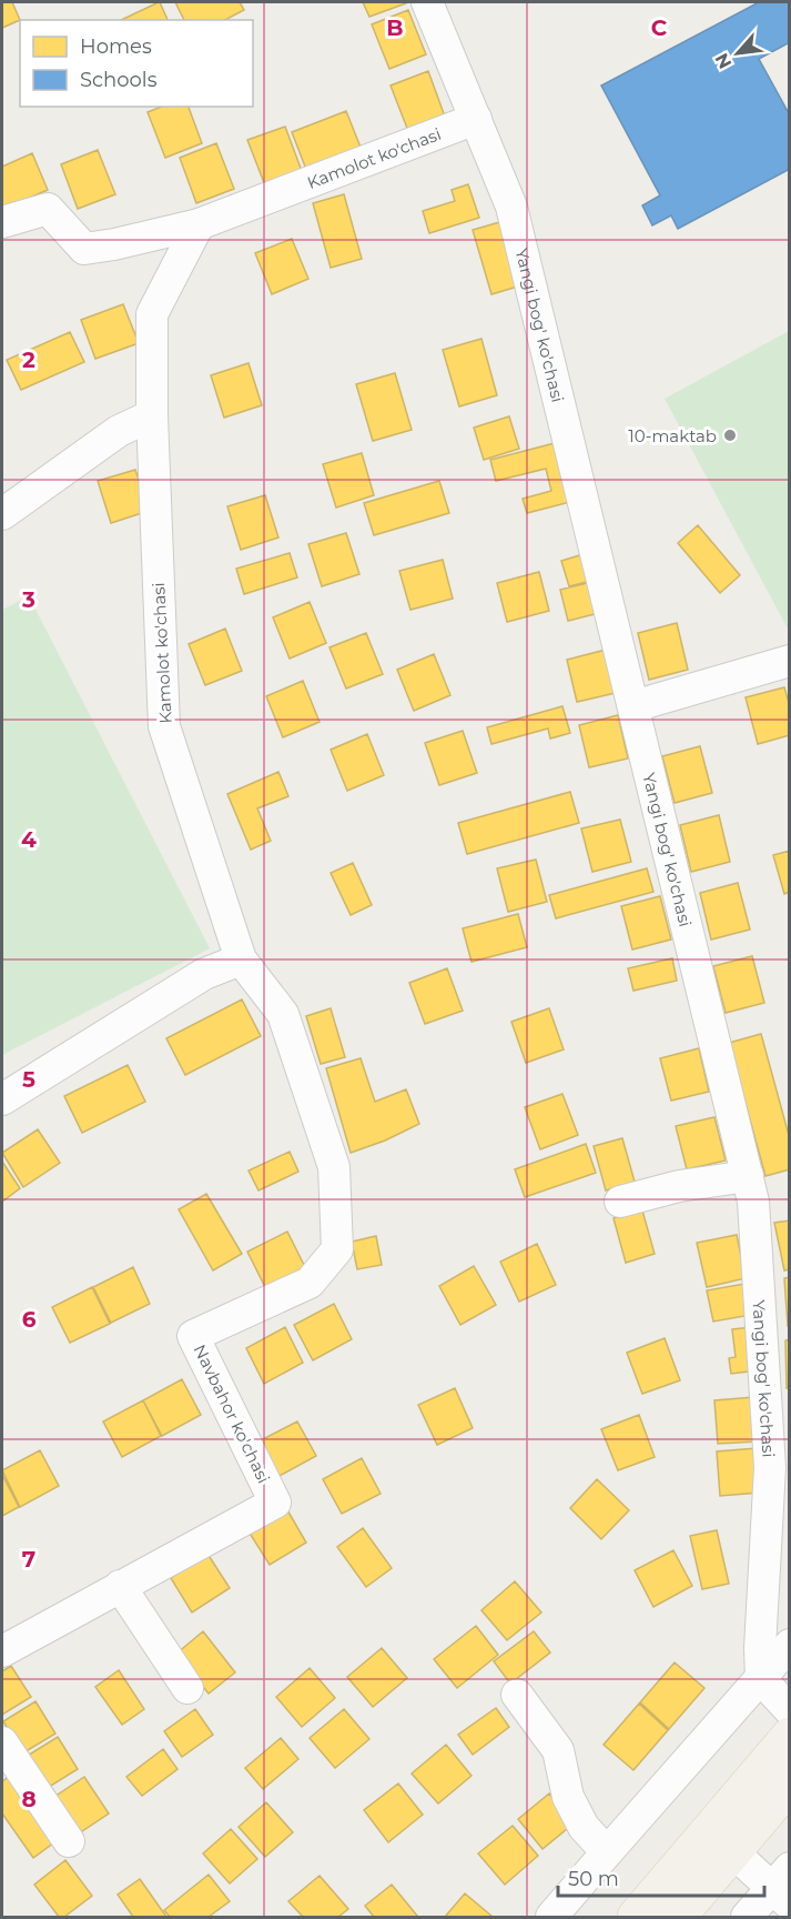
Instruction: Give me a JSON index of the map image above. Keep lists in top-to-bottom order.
{
  "streets": {
    "street": ["Kamolot ko'chasi", "Yangi bog' ko'chasi", "Navbahor ko'chasi"]
  },
  "crossings": [
    ["Kamolot ko'chasi", "Yangi bog' ko'chasi"],
    ["Kamolot ko'chasi", "Navbahor ko'chasi"]
  ],
  "places": ["10-maktab"],
  "legend": ["Homes", "Schools"],
  "scale_bar": "50 m",
  "north": "bottom left",
  "grid": {
    "columns": ["B", "C"],
    "rows": [
      "2",
      "3",
      "4",
      "5",
      "6",
      "7",
      "8"
    ]
  }
}
